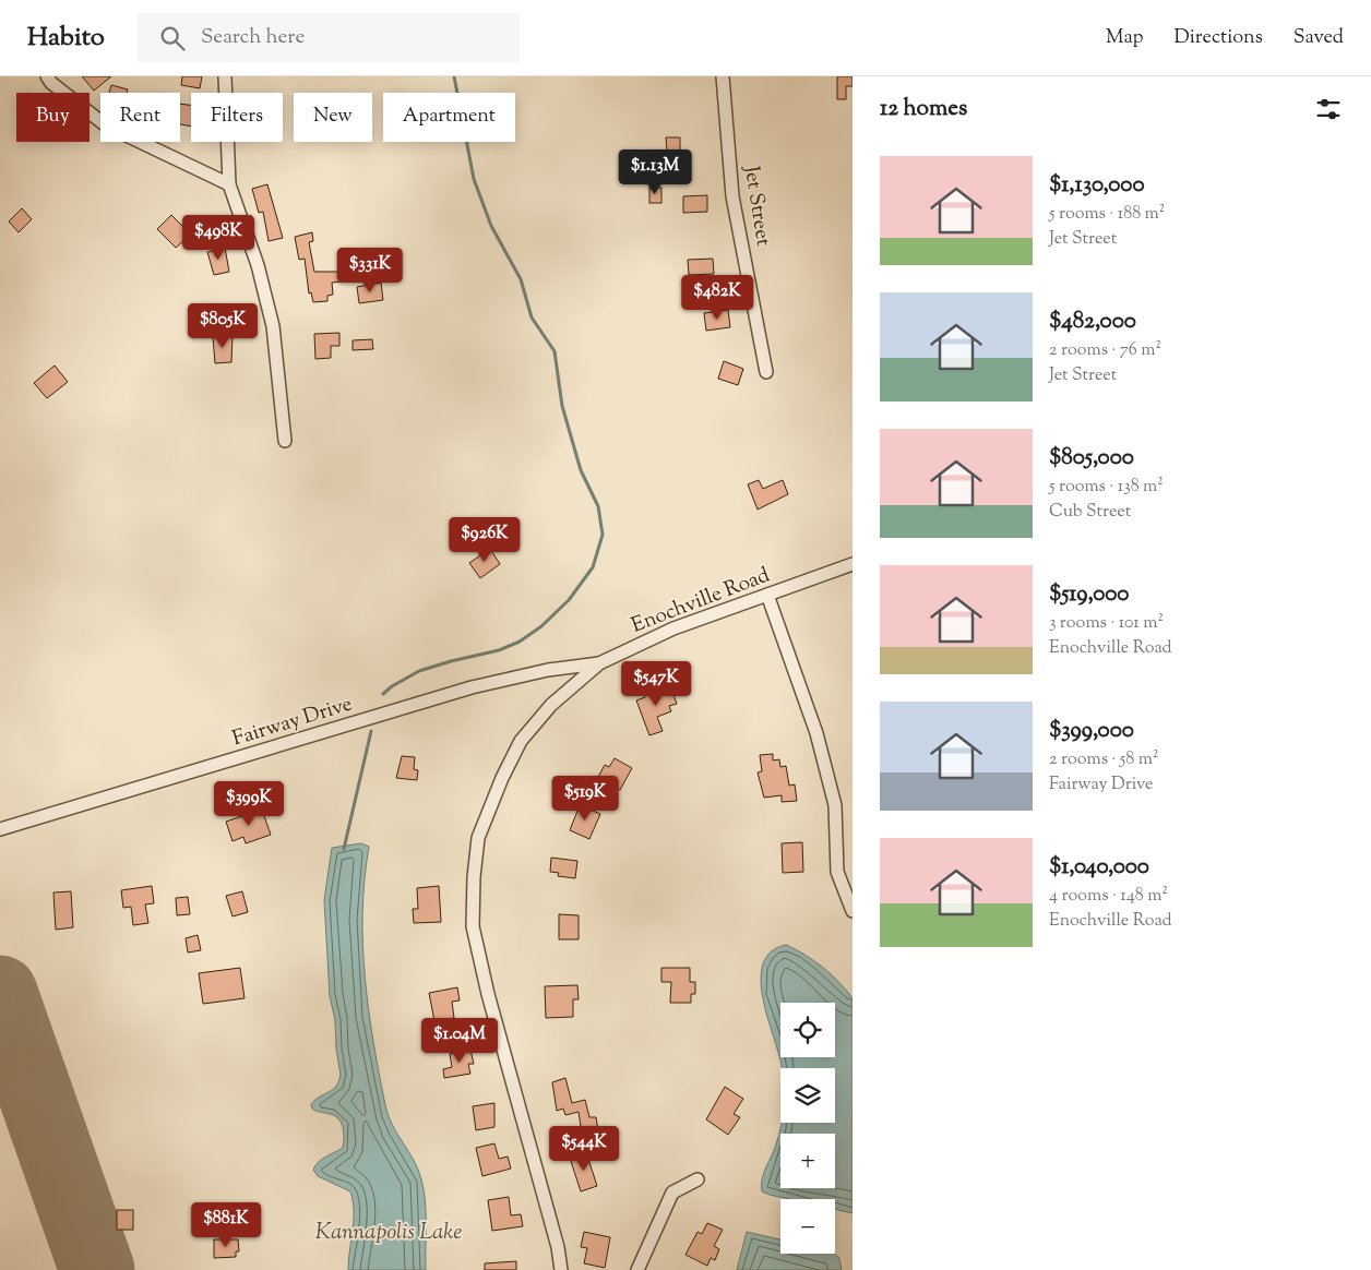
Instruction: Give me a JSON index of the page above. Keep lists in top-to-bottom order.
{
  "streets": {
    "street": ["Jet Street", "Enochville Road", "Fairway Drive"]
  },
  "crossings": [
    ["Enochville Road", "Fairway Drive"]
  ],
  "water": ["Kannapolis Lake"],
  "page": {
    "header": "Habito",
    "search": "Search here",
    "nav": ["Map", "Directions", "Saved"],
    "heading": "12 homes",
    "chip": [
      "Buy",
      "Rent",
      "Filters",
      "New",
      "Apartment"
    ],
    "list": [
      {
        "name": "$1,130,000",
        "note": "5 rooms · 188 m² · Jet Street"
      },
      {
        "name": "$482,000",
        "note": "2 rooms · 76 m² · Jet Street"
      },
      {
        "name": "$805,000",
        "note": "5 rooms · 138 m² · Cub Street"
      },
      {
        "name": "$519,000",
        "note": "3 rooms · 101 m² · Enochville Road"
      },
      {
        "name": "$399,000",
        "note": "2 rooms · 58 m² · Fairway Drive"
      },
      {
        "name": "$1,040,000",
        "note": "4 rooms · 148 m² · Enochville Road"
      }
    ],
    "price": [
      "$1.13M",
      "$498K",
      "$331K",
      "$482K",
      "$805K",
      "$926K",
      "$547K",
      "$519K",
      "$399K",
      "$1.04M",
      "$544K",
      "$881K"
    ],
    "map_buttons": ["+", "−"]
  }
}
